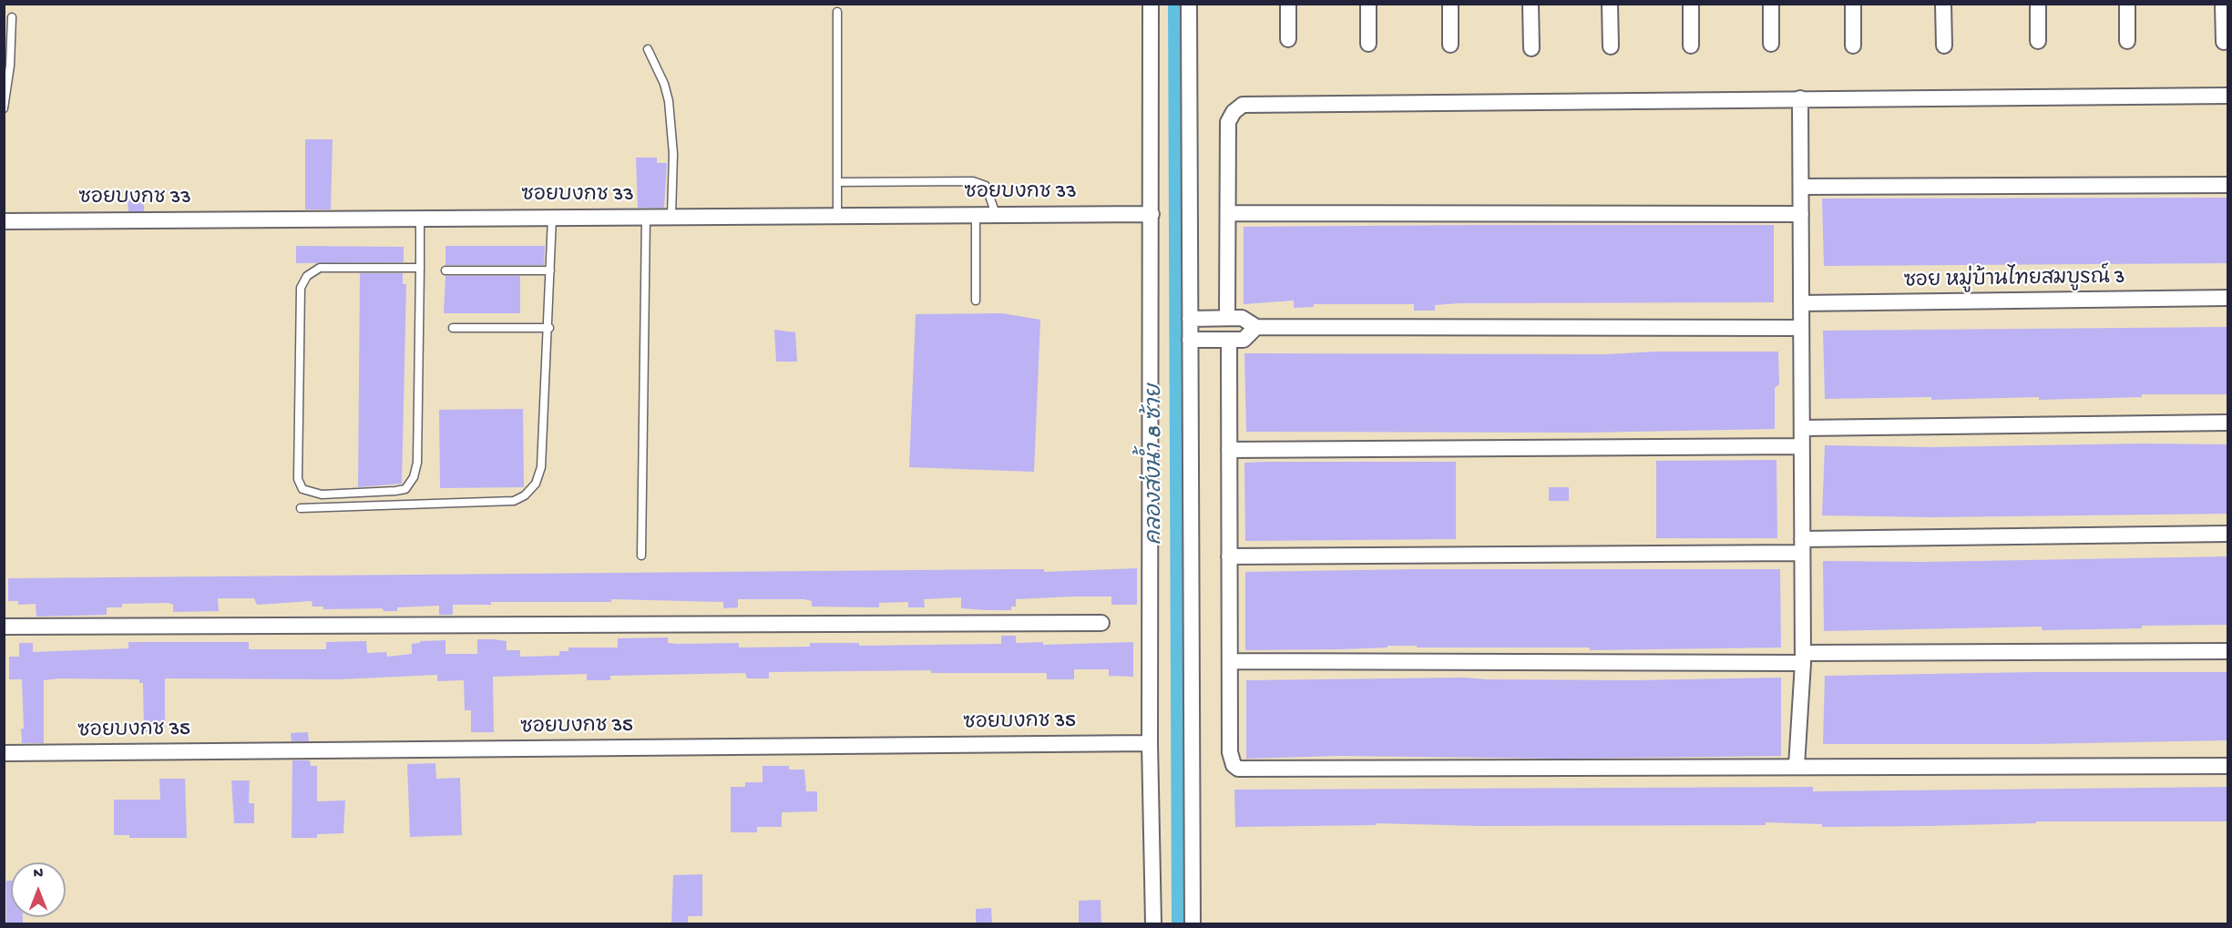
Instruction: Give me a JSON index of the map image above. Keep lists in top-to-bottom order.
{
  "streets": {
    "street": ["ซอยบงกช 33", "ซอย หมู่บ้านไทยสมบูรณ์ 3", "ซอยบงกช 35"]
  },
  "water": ["คลองส่งน้ำ 8 ซ้าย"],
  "north": "top"
}
